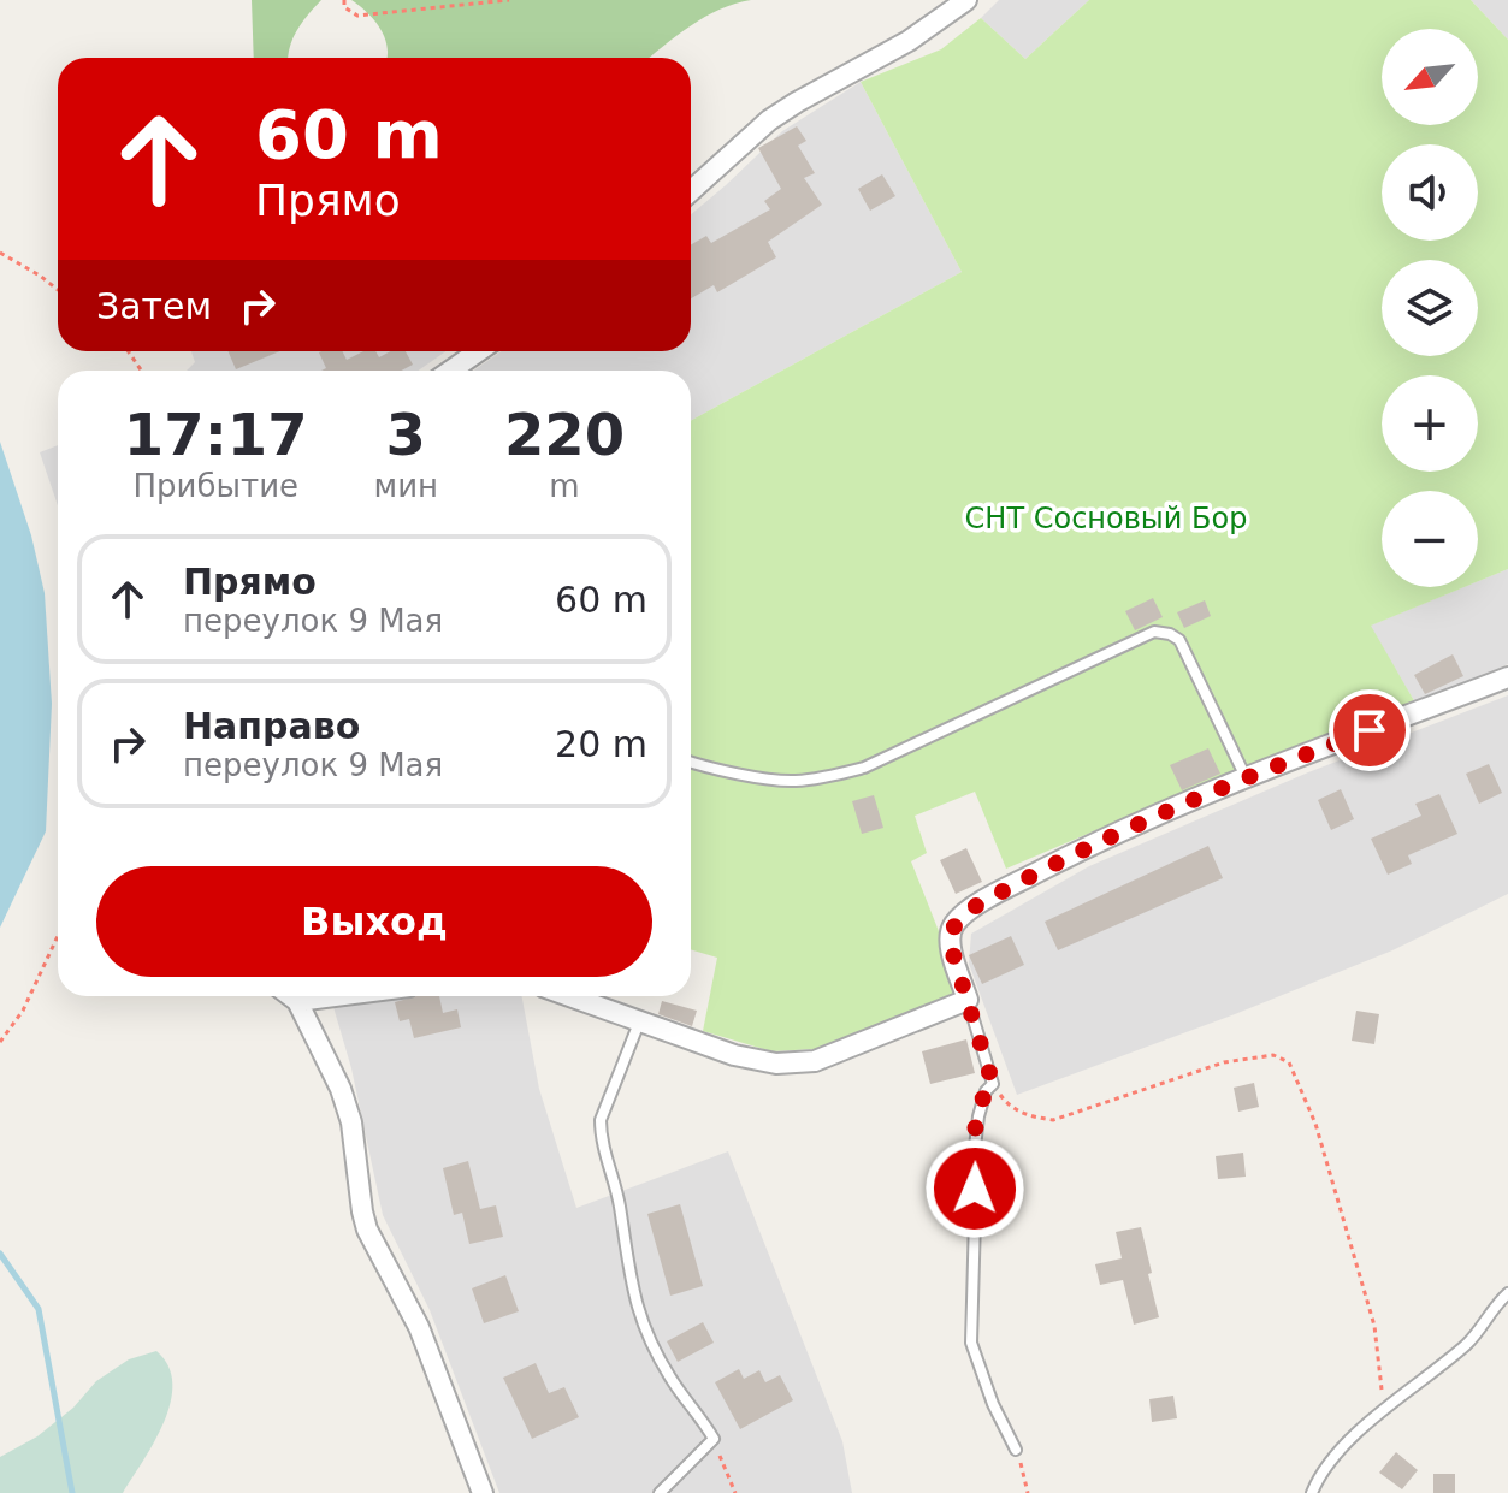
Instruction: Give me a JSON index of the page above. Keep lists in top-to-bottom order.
{
  "parks": ["СНТ Сосновый Бор"],
  "north": "bottom left",
  "page": {
    "map_buttons": ["+", "−"],
    "turn": ["60 m", "Прямо"],
    "then": "Затем",
    "eta": [
      "17:17",
      "Прибытие",
      "3",
      "мин",
      "220",
      "m"
    ],
    "list": [
      {
        "name": "Прямо",
        "note": "переулок 9 Мая",
        "value": "60 m"
      },
      {
        "name": "Направо",
        "note": "переулок 9 Мая",
        "value": "20 m"
      }
    ],
    "buttons": "Выход"
  }
}
